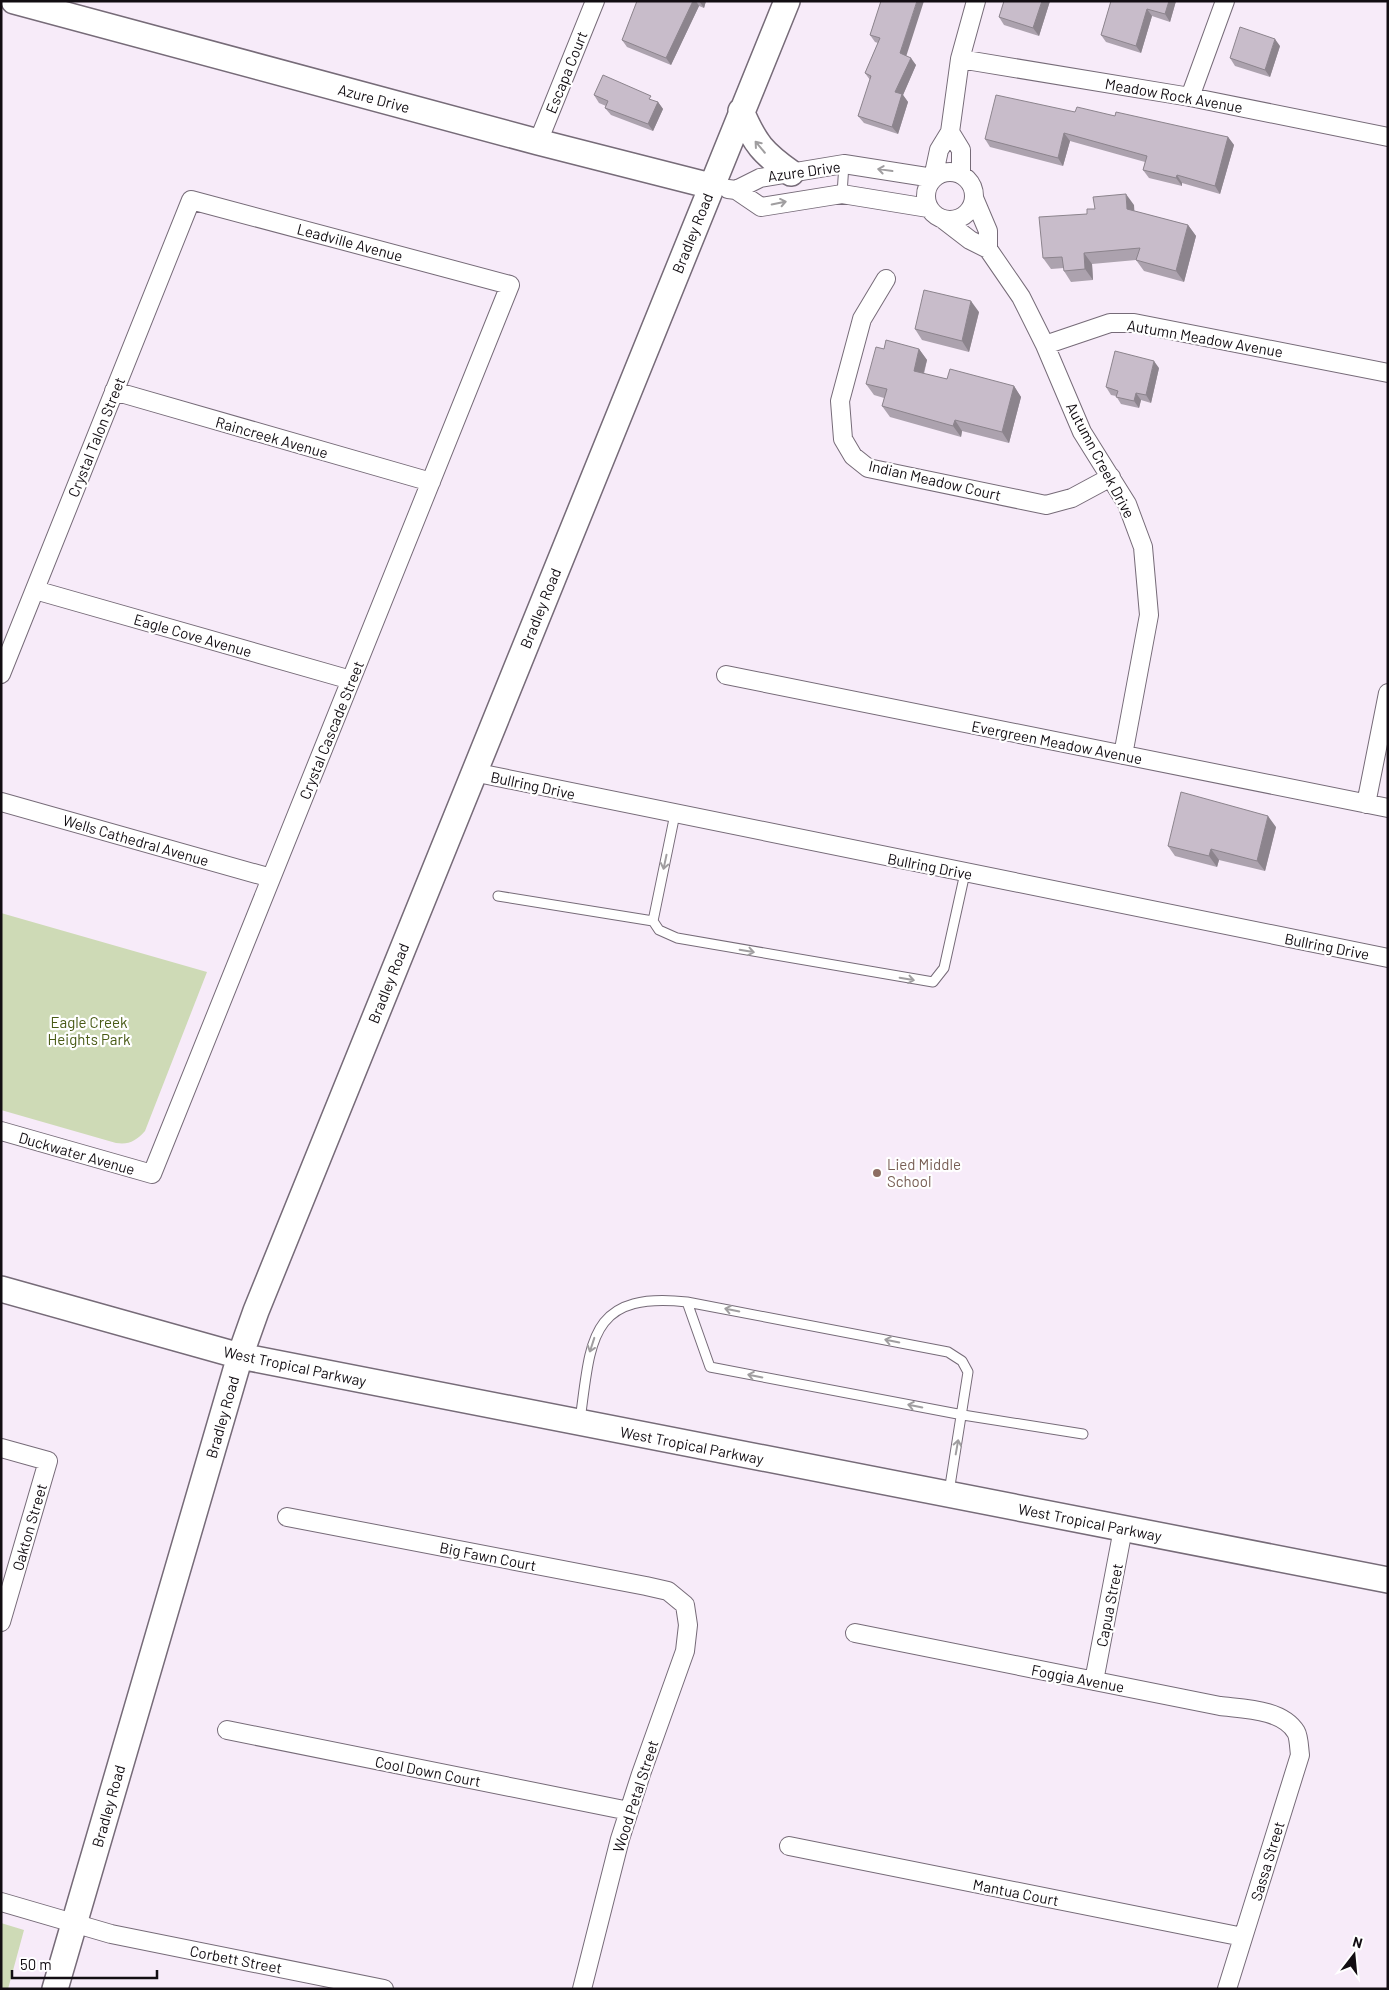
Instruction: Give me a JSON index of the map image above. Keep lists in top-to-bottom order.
{
  "streets": {
    "street": [
      "Escapa Court",
      "Meadow Rock Avenue",
      "Azure Drive",
      "Bradley Road",
      "Leadville Avenue",
      "Autumn Meadow Avenue",
      "Crystal Talon Street",
      "Raincreek Avenue",
      "Autumn Creek Drive",
      "Indian Meadow Court",
      "Eagle Cove Avenue",
      "Crystal Cascade Street",
      "Evergreen Meadow Avenue",
      "Bullring Drive",
      "Wells Cathedral Avenue",
      "Duckwater Avenue",
      "West Tropical Parkway",
      "Oakton Street",
      "Big Fawn Court",
      "Capua Street",
      "Foggia Avenue",
      "Cool Down Court",
      "Wood Petal Street",
      "Sassa Street",
      "Mantua Court",
      "Corbett Street"
    ]
  },
  "crossings": [
    ["Escapa Court", "Azure Drive"],
    ["Azure Drive", "Bradley Road"],
    ["Bradley Road", "Bullring Drive"],
    ["Bradley Road", "West Tropical Parkway"],
    ["Bradley Road", "Corbett Street"],
    ["Leadville Avenue", "Crystal Talon Street"],
    ["Leadville Avenue", "Crystal Cascade Street"],
    ["Autumn Meadow Avenue", "Autumn Creek Drive"],
    ["Crystal Talon Street", "Raincreek Avenue"],
    ["Crystal Talon Street", "Eagle Cove Avenue"],
    ["Raincreek Avenue", "Crystal Cascade Street"],
    ["Autumn Creek Drive", "Indian Meadow Court"],
    ["Autumn Creek Drive", "Evergreen Meadow Avenue"],
    ["Eagle Cove Avenue", "Crystal Cascade Street"],
    ["Crystal Cascade Street", "Wells Cathedral Avenue"],
    ["Crystal Cascade Street", "Duckwater Avenue"],
    ["West Tropical Parkway", "Capua Street"],
    ["Big Fawn Court", "Wood Petal Street"],
    ["Capua Street", "Foggia Avenue"],
    ["Foggia Avenue", "Sassa Street"],
    ["Cool Down Court", "Wood Petal Street"],
    ["Sassa Street", "Mantua Court"]
  ],
  "parks": ["Eagle Creek Heights Park"],
  "places": ["Lied Middle School"],
  "scale_bar": "50 m",
  "north": "top"
}
